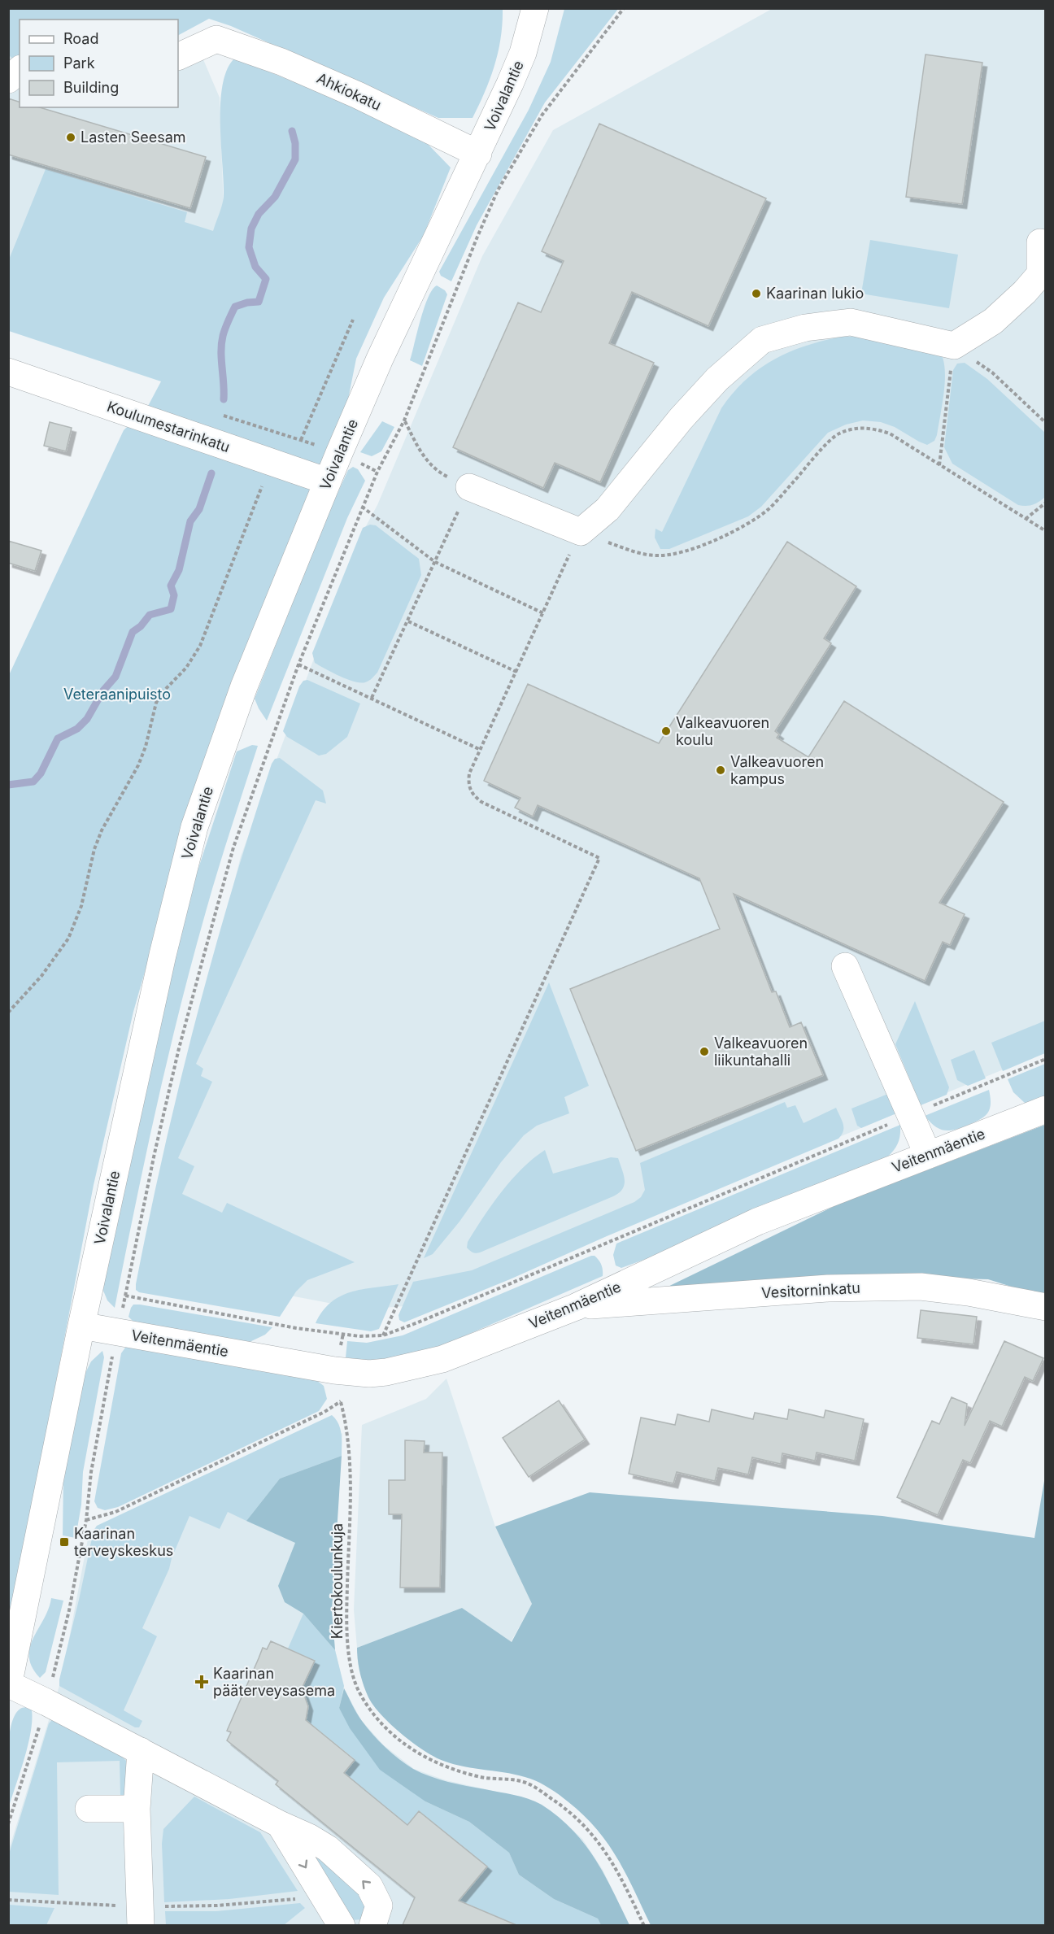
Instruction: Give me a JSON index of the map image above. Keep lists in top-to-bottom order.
{
  "streets": {
    "street": [
      "Ahkiokatu",
      "Voivalantie",
      "Koulumestarinkatu",
      "Veitenmäentie",
      "Vesitorninkatu"
    ],
    "path": ["Kiertokoulunkuja"]
  },
  "crossings": [
    ["Ahkiokatu", "Voivalantie"],
    ["Voivalantie", "Koulumestarinkatu"],
    ["Voivalantie", "Veitenmäentie"],
    ["Veitenmäentie", "Vesitorninkatu"]
  ],
  "parks": ["Veteraanipuisto"],
  "places": {
    "other": [
      "Lasten Seesam",
      "Kaarinan lukio",
      "Valkeavuoren koulu",
      "Valkeavuoren kampus",
      "Valkeavuoren liikuntahalli"
    ],
    "transit": ["Kaarinan terveyskeskus"],
    "health": ["Kaarinan pääterveysasema"]
  },
  "legend": ["Road", "Park", "Building"]
}
